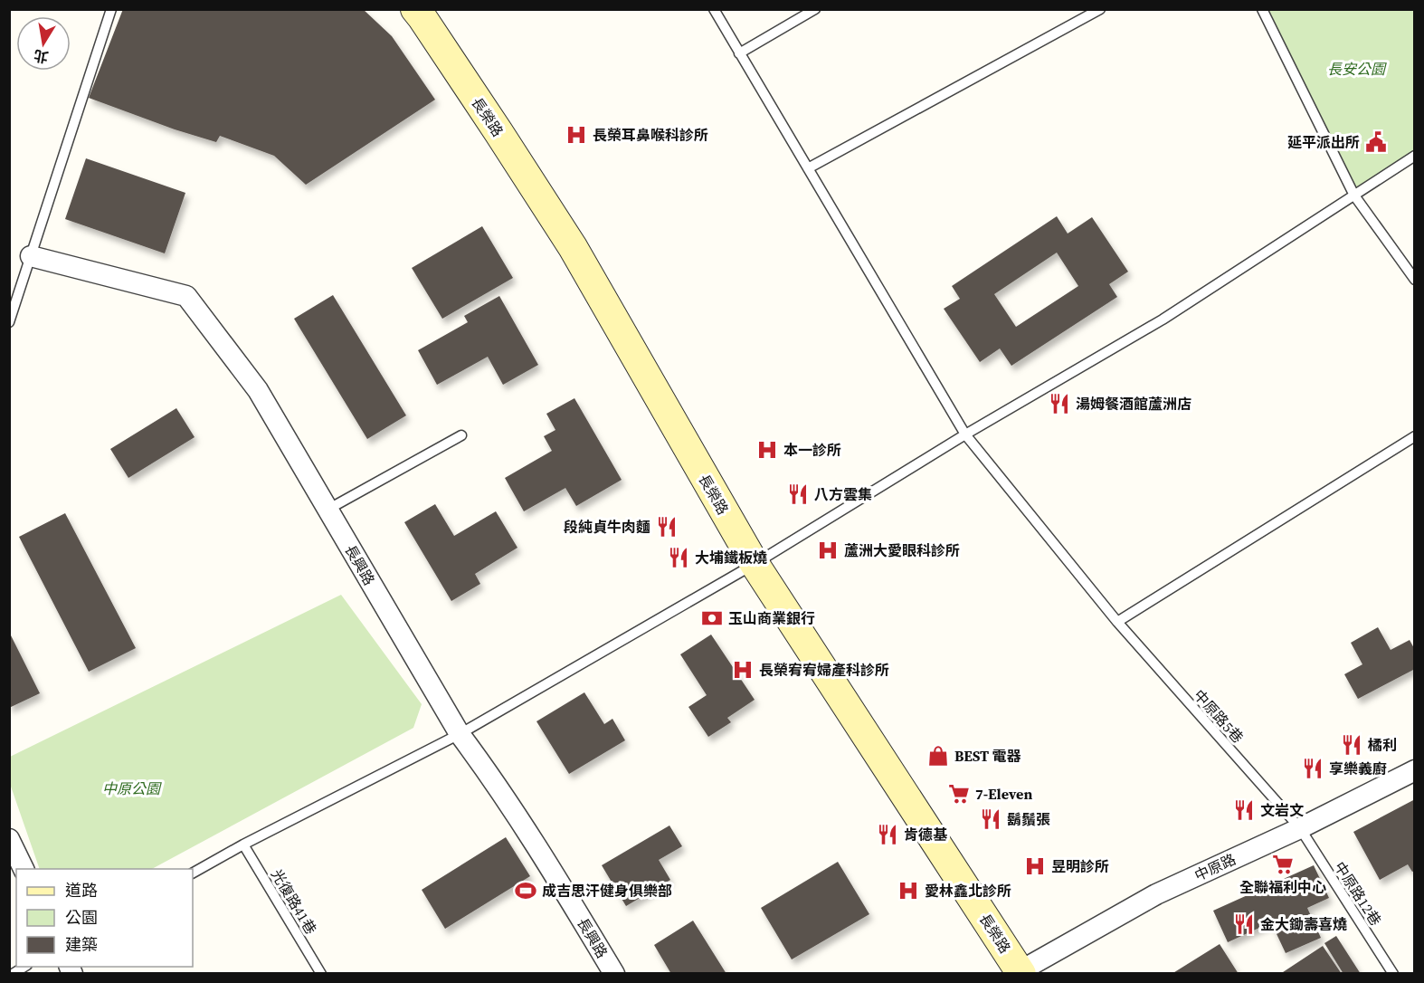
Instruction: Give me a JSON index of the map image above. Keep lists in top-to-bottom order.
{
  "streets": {
    "street": ["長榮路", "長興路", "中原路"],
    "lane": ["中原路5巷", "中原路12巷", "光復路41巷"]
  },
  "crossings": [
    ["長榮路", "中原路"],
    ["中原路5巷", "中原路"],
    ["中原路5巷", "中原路12巷"],
    ["中原路", "中原路12巷"]
  ],
  "parks": ["長安公園", "中原公園"],
  "places": {
    "hospital": [
      "長榮耳鼻喉科診所",
      "本一診所",
      "蘆洲大愛眼科診所",
      "長榮宥宥婦產科診所",
      "昱明診所",
      "愛林鑫北診所"
    ],
    "public building": ["延平派出所"],
    "restaurant": [
      "湯姆餐酒館蘆洲店",
      "八方雲集",
      "段純貞牛肉麵",
      "大埔鐵板燒",
      "橘利",
      "享樂義廚",
      "文岩文",
      "鬍鬚張",
      "肯德基",
      "金大鋤壽喜燒"
    ],
    "bank": ["玉山商業銀行"],
    "shop": ["BEST 電器"],
    "supermarket": ["7-Eleven", "全聯福利中心"],
    "sports": ["成吉思汗健身俱樂部"]
  },
  "legend": ["道路", "公園", "建築"],
  "north": "bottom"
}
